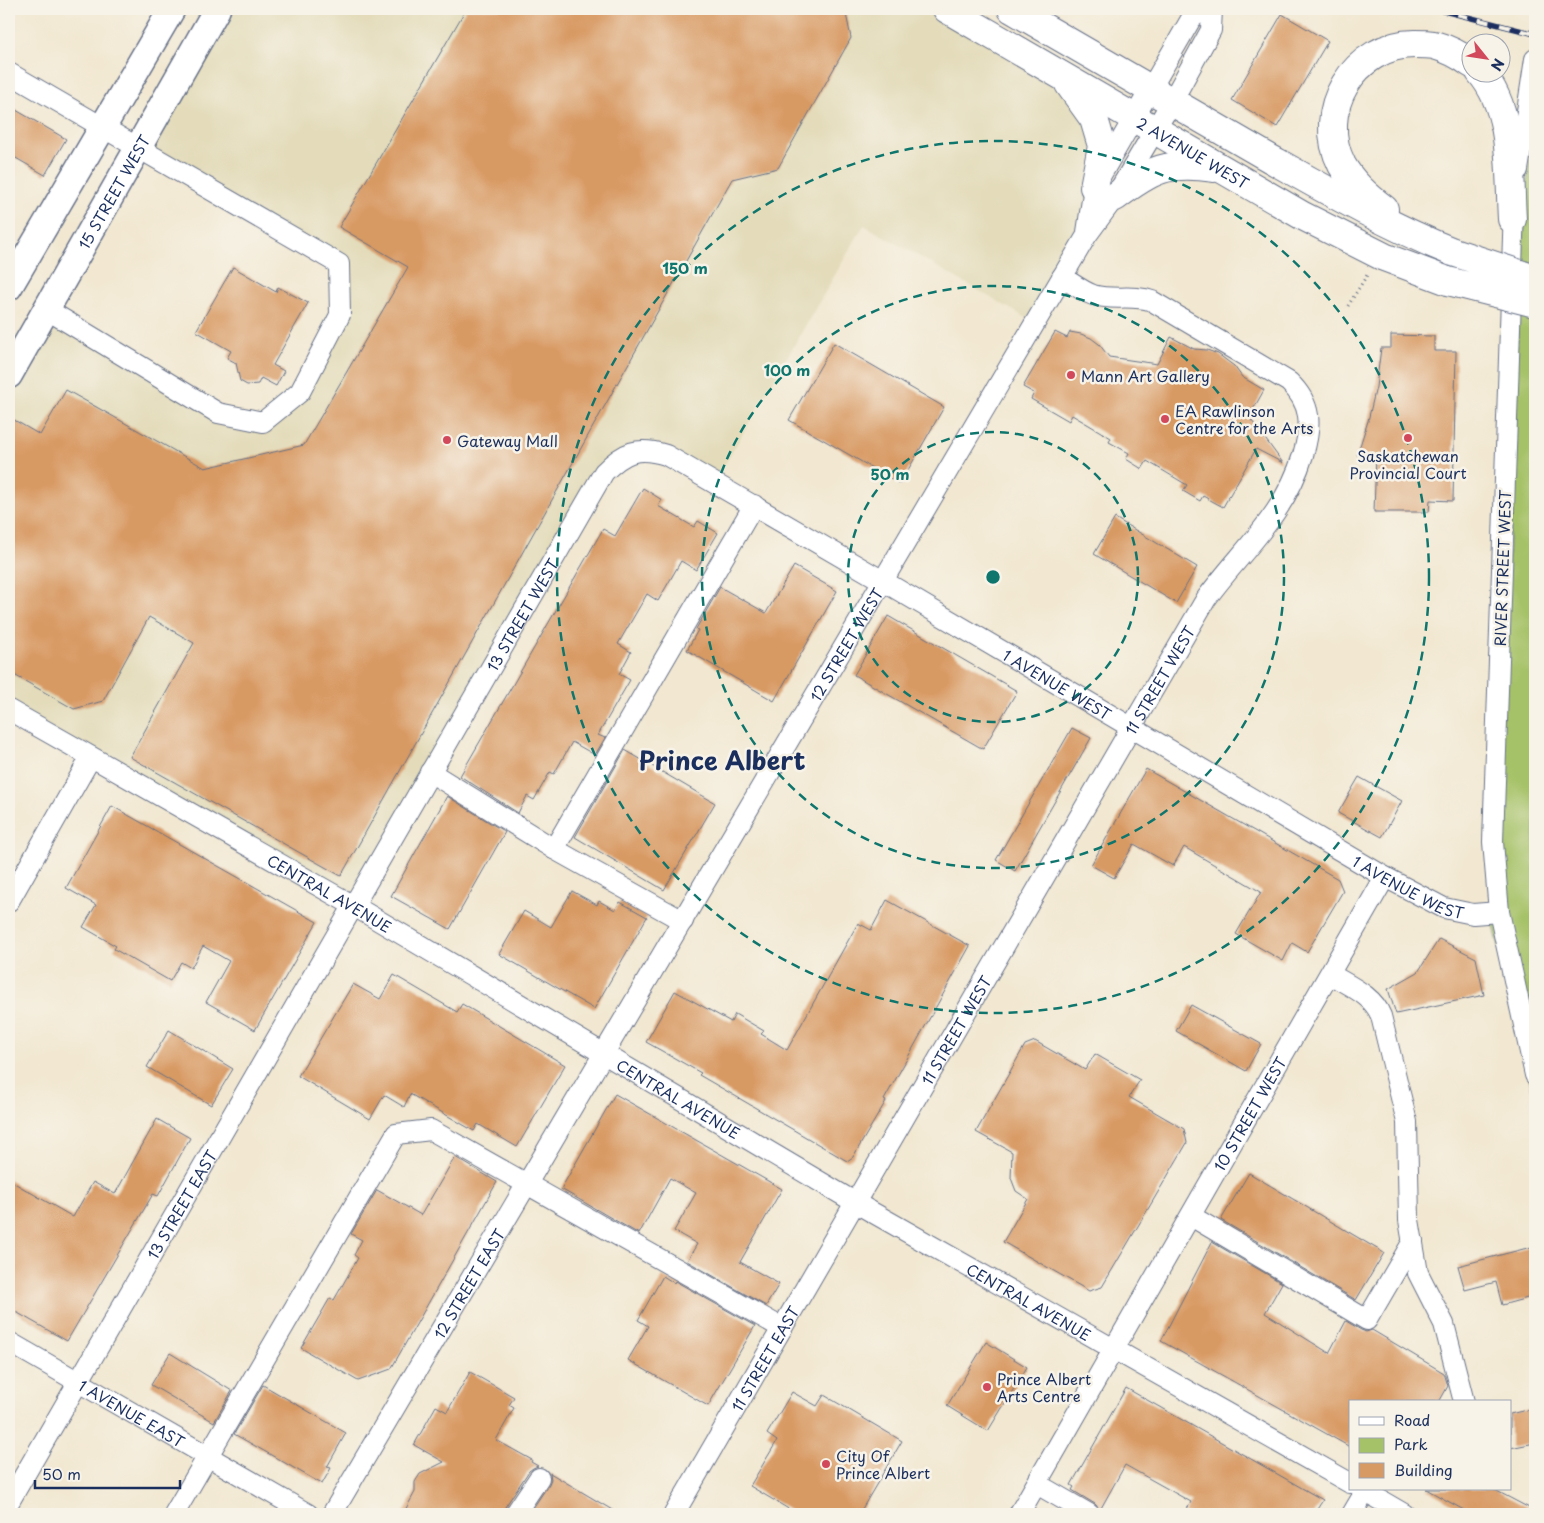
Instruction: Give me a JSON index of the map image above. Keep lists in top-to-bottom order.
{
  "streets": {
    "highway": ["2 AVENUE WEST"],
    "main road": ["15 STREET WEST"],
    "street": [
      "RIVER STREET WEST",
      "13 STREET WEST",
      "12 STREET WEST",
      "11 STREET WEST",
      "1 AVENUE WEST",
      "CENTRAL AVENUE",
      "10 STREET WEST",
      "13 STREET EAST",
      "12 STREET EAST",
      "11 STREET EAST",
      "1 AVENUE EAST"
    ]
  },
  "crossings": [
    ["2 AVENUE WEST", "12 STREET WEST"],
    ["RIVER STREET WEST", "1 AVENUE WEST"],
    ["13 STREET WEST", "1 AVENUE WEST"],
    ["13 STREET WEST", "CENTRAL AVENUE"],
    ["13 STREET WEST", "13 STREET EAST"],
    ["12 STREET WEST", "11 STREET WEST"],
    ["12 STREET WEST", "1 AVENUE WEST"],
    ["12 STREET WEST", "CENTRAL AVENUE"],
    ["12 STREET WEST", "12 STREET EAST"],
    ["11 STREET WEST", "1 AVENUE WEST"],
    ["11 STREET WEST", "CENTRAL AVENUE"],
    ["11 STREET WEST", "11 STREET EAST"],
    ["1 AVENUE WEST", "10 STREET WEST"],
    ["CENTRAL AVENUE", "10 STREET WEST"],
    ["CENTRAL AVENUE", "13 STREET EAST"],
    ["CENTRAL AVENUE", "12 STREET EAST"],
    ["CENTRAL AVENUE", "11 STREET EAST"],
    ["13 STREET EAST", "1 AVENUE EAST"]
  ],
  "districts": ["Prince Albert"],
  "places": [
    "Mann Art Gallery",
    "EA Rawlinson Centre for the Arts",
    "Saskatchewan Provincial Court",
    "Gateway Mall",
    "Prince Albert Arts Centre",
    "City Of Prince Albert"
  ],
  "legend": ["Road", "Park", "Building"],
  "scale_bar": "50 m",
  "north": "bottom right",
  "rings": ["150 m", "100 m", "50 m"]
}
